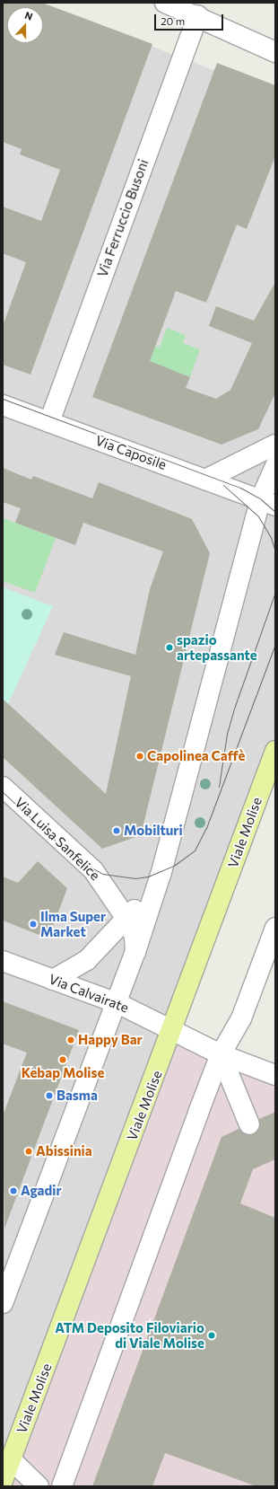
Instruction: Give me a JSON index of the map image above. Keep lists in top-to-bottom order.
{
  "streets": {
    "main road": ["Viale Molise"],
    "street": [
      "Via Ferruccio Busoni",
      "Via Caposile",
      "Via Luisa Sanfelice",
      "Via Calvairate"
    ]
  },
  "crossings": [
    ["Via Ferruccio Busoni", "Via Caposile"],
    ["Viale Molise", "Via Calvairate"]
  ],
  "places": [
    "spazio artepassante",
    "Capolinea Caffè",
    "Mobilturi",
    "Ilma Super Market",
    "Happy Bar",
    "Kebap Molise",
    "Basma",
    "Abissinia",
    "Agadir",
    "ATM Deposito Filoviario di Viale Molise"
  ],
  "scale_bar": "20 m",
  "north": "top"
}
